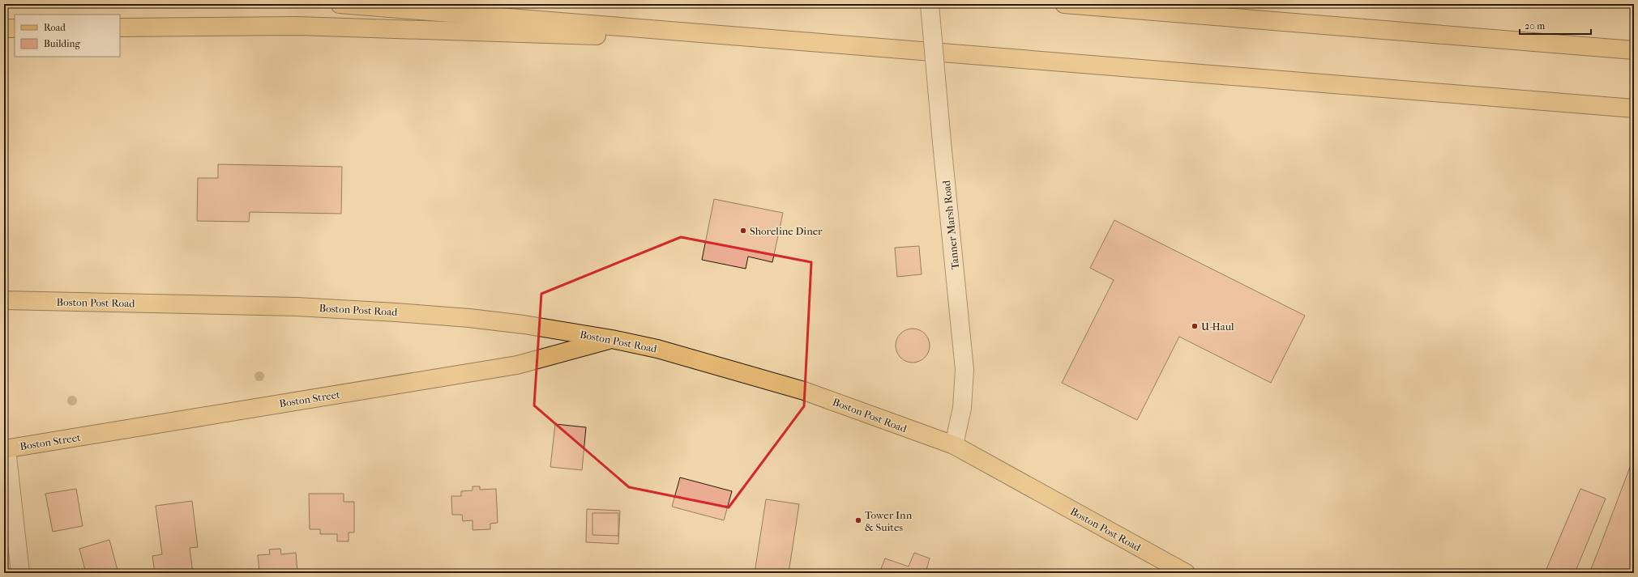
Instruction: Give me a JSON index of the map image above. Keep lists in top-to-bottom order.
{
  "streets": {
    "main road": ["Boston Post Road", "Boston Street"],
    "street": ["Tanner Marsh Road"]
  },
  "crossings": [
    ["Tanner Marsh Road", "Boston Post Road"],
    ["Boston Post Road", "Boston Street"]
  ],
  "places": ["Shoreline Diner", "U-Haul", "Tower Inn & Suites"],
  "legend": ["Road", "Building"],
  "scale_bar": "20 m"
}
